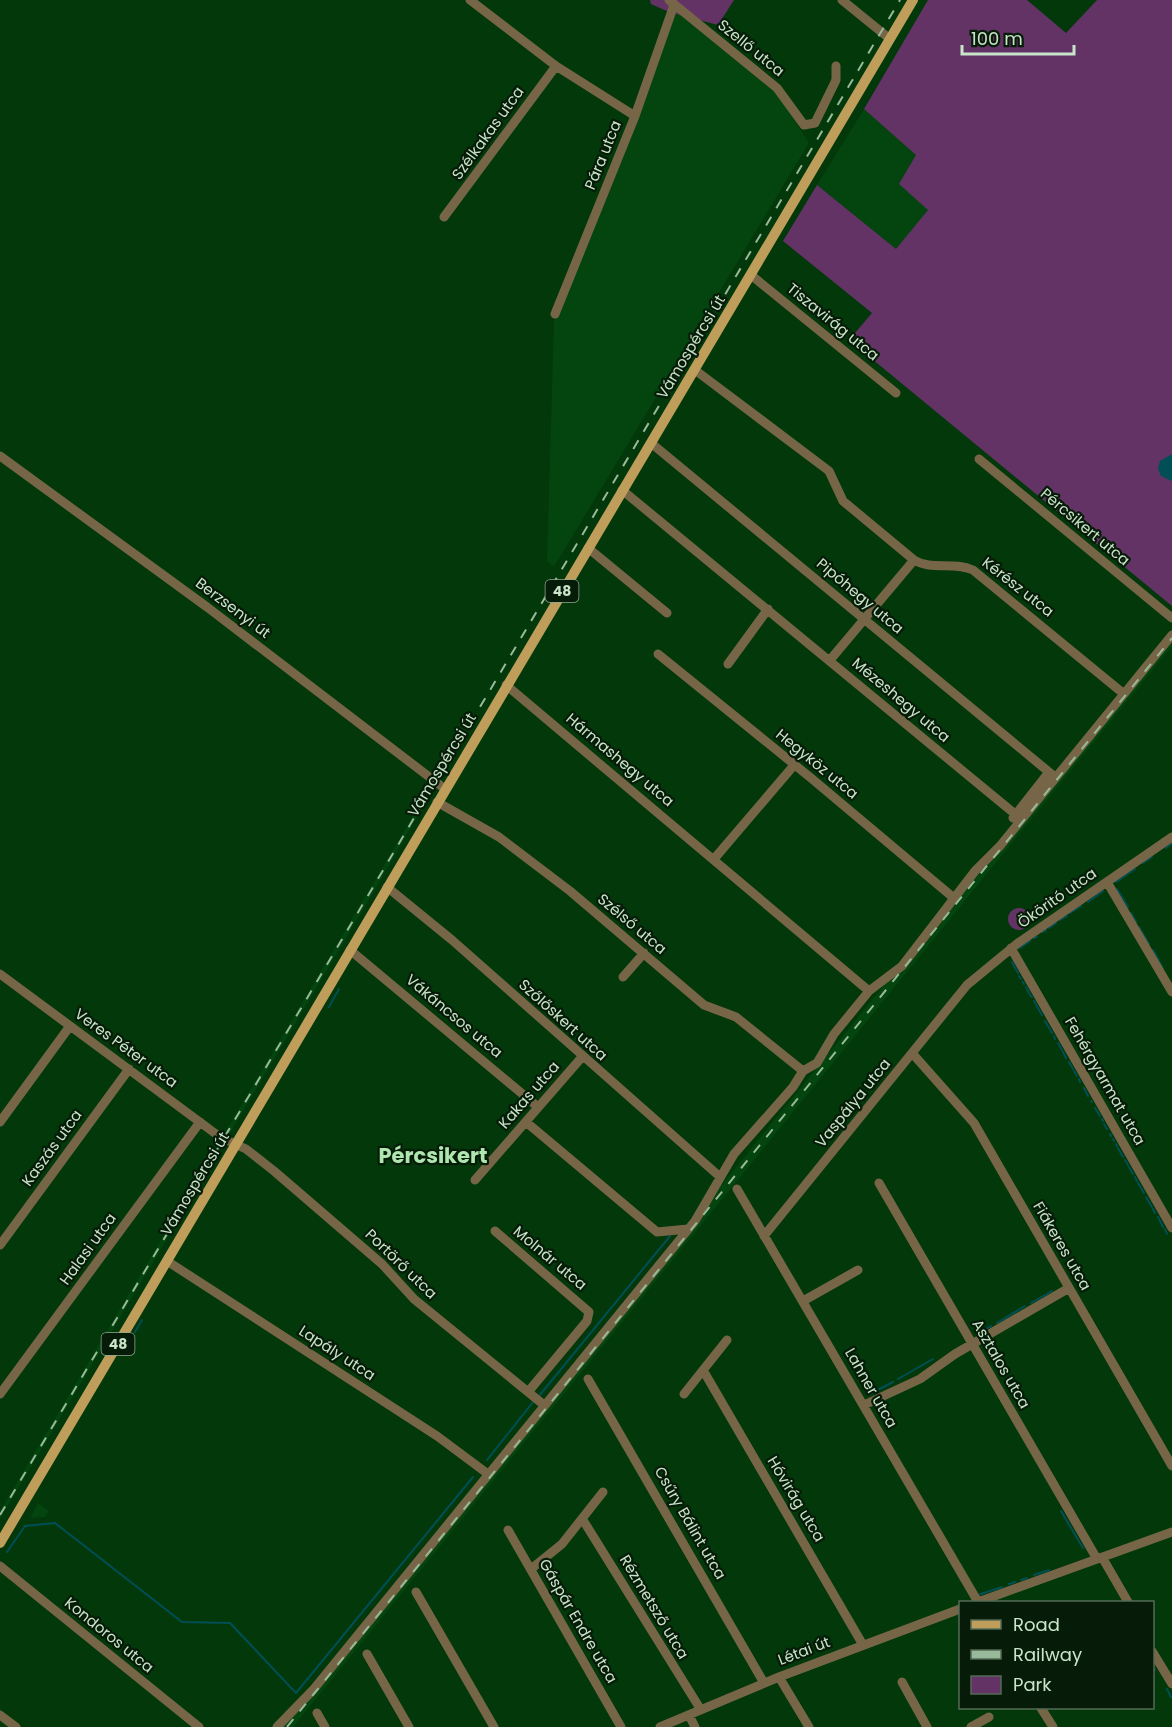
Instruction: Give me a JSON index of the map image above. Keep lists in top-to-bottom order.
{
  "streets": {
    "main road": ["Vámospércsi út", "48"],
    "street": [
      "Szellő utca",
      "Szélkakas utca",
      "Pára utca",
      "Tiszavirág utca",
      "Pércsikert utca",
      "Kérész utca",
      "Pipóhegy utca",
      "Berzsenyi út",
      "Mézeshegy utca",
      "Hármashegy utca",
      "Hegyköz utca",
      "Ököritó utca",
      "Szélső utca",
      "Vákáncsos utca",
      "Szőlőskert utca",
      "Veres Péter utca",
      "Fehérgyarmat utca",
      "Kakas utca",
      "Vaspálya utca",
      "Kaszás utca",
      "Fiákeres utca",
      "Halasi utca",
      "Molnár utca",
      "Portörő utca",
      "Lapály utca",
      "Asztalos utca",
      "Lahner utca",
      "Hóvirág utca",
      "Csűry Bálint utca",
      "Rézmetsző utca",
      "Gáspár Endre utca",
      "Kondoros utca",
      "Létai út"
    ]
  },
  "crossings": [
    ["Szellő utca", "Pára utca"],
    ["Tiszavirág utca", "Vámospércsi út"],
    ["Vámospércsi út", "Kérész utca"],
    ["Vámospércsi út", "Pipóhegy utca"],
    ["Vámospércsi út", "Berzsenyi út"],
    ["Vámospércsi út", "Mézeshegy utca"],
    ["Vámospércsi út", "Hármashegy utca"],
    ["Vámospércsi út", "Szélső utca"],
    ["Vámospércsi út", "Vákáncsos utca"],
    ["Vámospércsi út", "Szőlőskert utca"],
    ["Vámospércsi út", "Veres Péter utca"],
    ["Vámospércsi út", "Portörő utca"],
    ["Vámospércsi út", "Lapály utca"],
    ["Ököritó utca", "Fehérgyarmat utca"],
    ["Ököritó utca", "Vaspálya utca"],
    ["Vákáncsos utca", "Kakas utca"],
    ["Szőlőskert utca", "Kakas utca"],
    ["Veres Péter utca", "Kaszás utca"],
    ["Veres Péter utca", "Halasi utca"],
    ["Veres Péter utca", "Portörő utca"],
    ["Vaspálya utca", "Fiákeres utca"],
    ["Vaspálya utca", "Lahner utca"],
    ["Molnár utca", "Portörő utca"],
    ["Hóvirág utca", "Létai út"],
    ["Csűry Bálint utca", "Létai út"],
    ["Rézmetsző utca", "Létai út"]
  ],
  "districts": ["Pércsikert"],
  "legend": ["Road", "Railway", "Park"],
  "scale_bar": "100 m"
}
